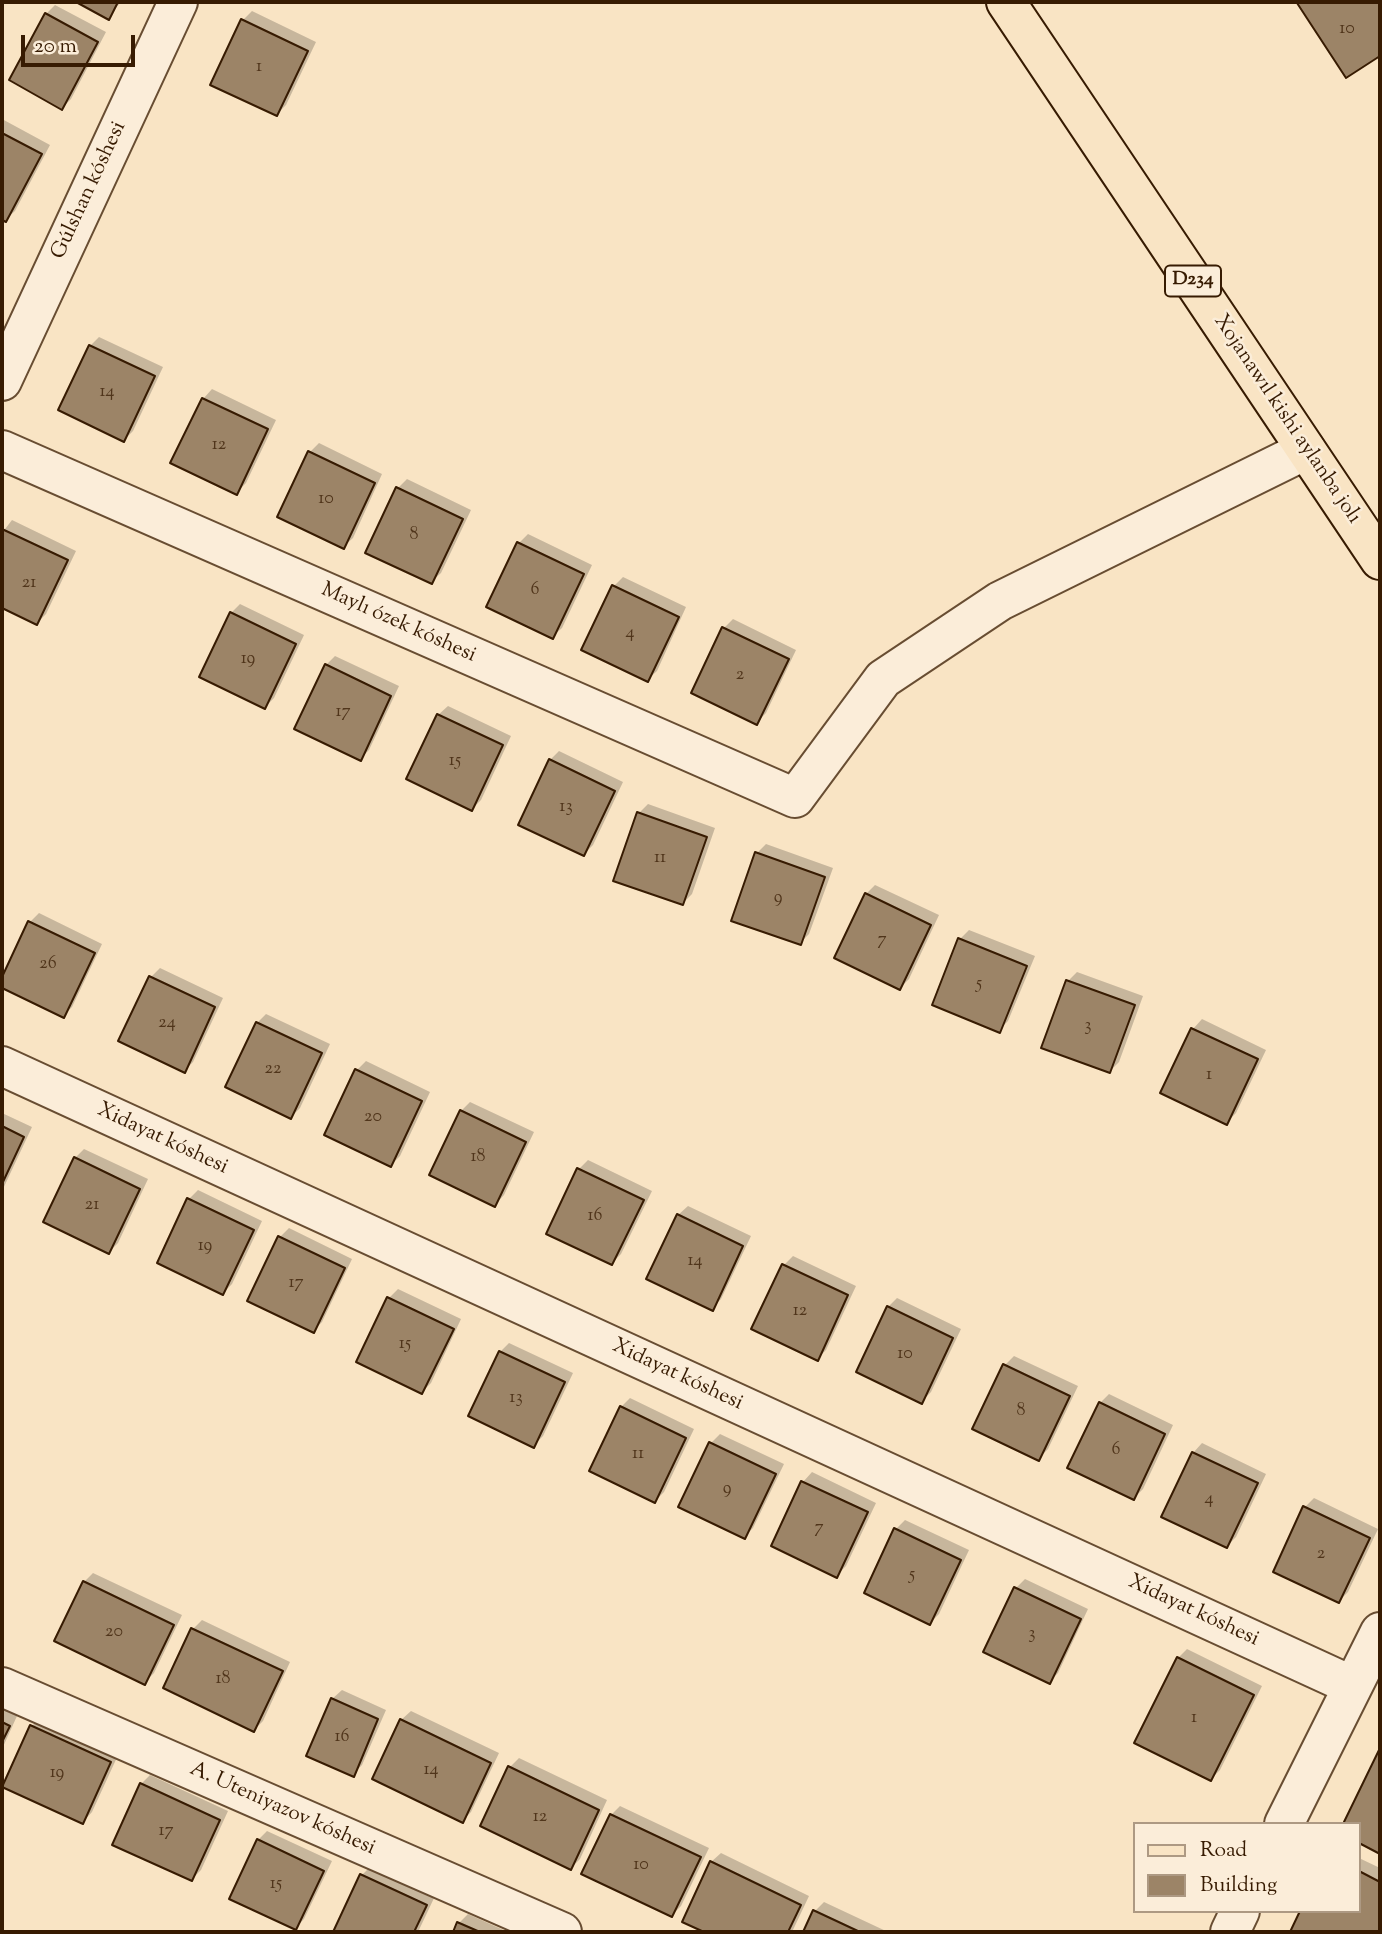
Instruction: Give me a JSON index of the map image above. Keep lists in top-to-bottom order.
{
  "streets": {
    "main road": ["D234", "Xojanawıl kishi aylanba jolı"],
    "street": [
      "Gúlshan kóshesi",
      "Maylı ózek kóshesi",
      "Xidayat kóshesi",
      "A. Uteniyazov kóshesi"
    ]
  },
  "crossings": [
    ["Xojanawıl kishi aylanba jolı", "Maylı ózek kóshesi"]
  ],
  "house_numbers": [
    "10",
    "1",
    "14",
    "12",
    "10",
    "8",
    "21",
    "6",
    "4",
    "19",
    "2",
    "17",
    "15",
    "13",
    "11",
    "9",
    "7",
    "26",
    "5",
    "24",
    "3",
    "22",
    "1",
    "20",
    "18",
    "21",
    "16",
    "19",
    "14",
    "17",
    "12",
    "15",
    "10",
    "13",
    "8",
    "6",
    "11",
    "9",
    "4",
    "7",
    "2",
    "5",
    "20",
    "3",
    "18",
    "1",
    "16",
    "14",
    "19",
    "12",
    "17",
    "10",
    "15"
  ],
  "legend": ["Road", "Building"],
  "scale_bar": "20 m"
}
